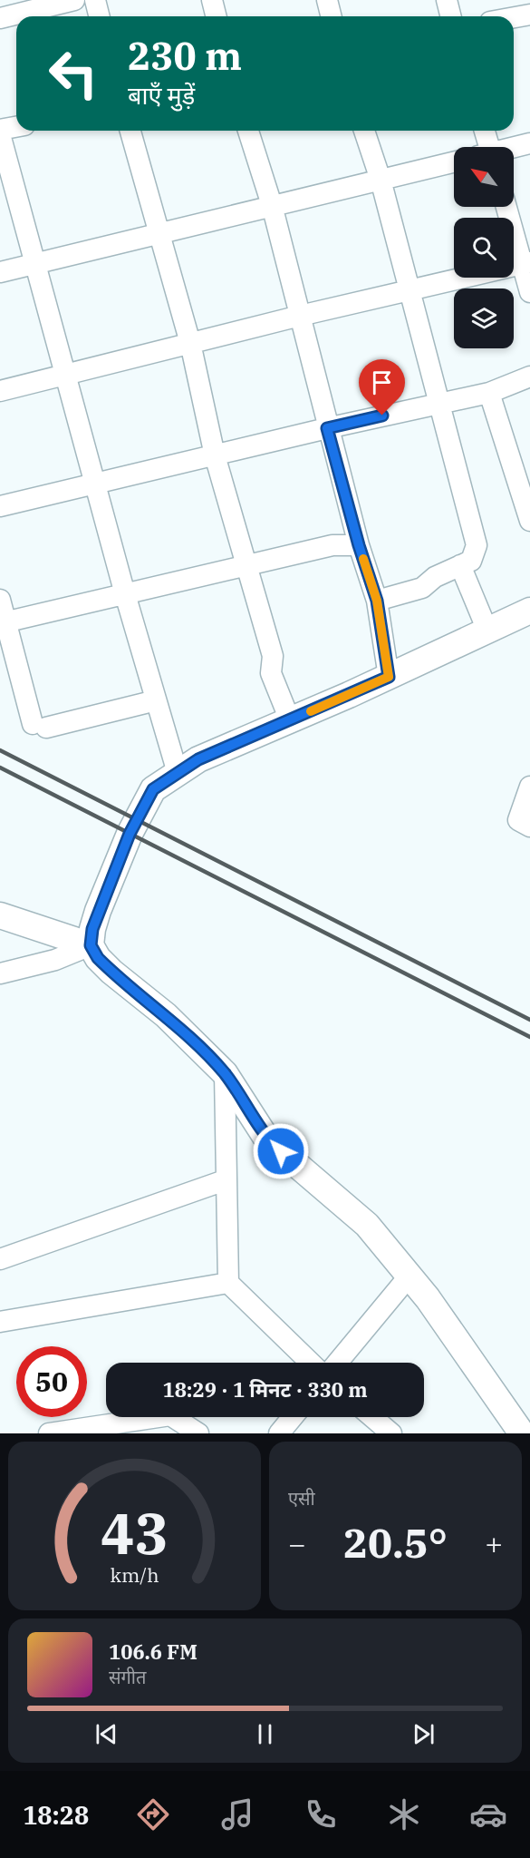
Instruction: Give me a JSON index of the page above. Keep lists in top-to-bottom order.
{
  "north": "top left",
  "page": {
    "turn": ["230 m", "बाएँ मुड़ें"],
    "limit": "50",
    "trip": "18:29 · 1 मिनट · 330 m",
    "tile": "एसी",
    "heat": ["−", "20.5°", "+"],
    "song": ["106.6 FM", "संगीत"],
    "tabs": "18:28",
    "gauge": ["43", "km/h"]
  }
}
